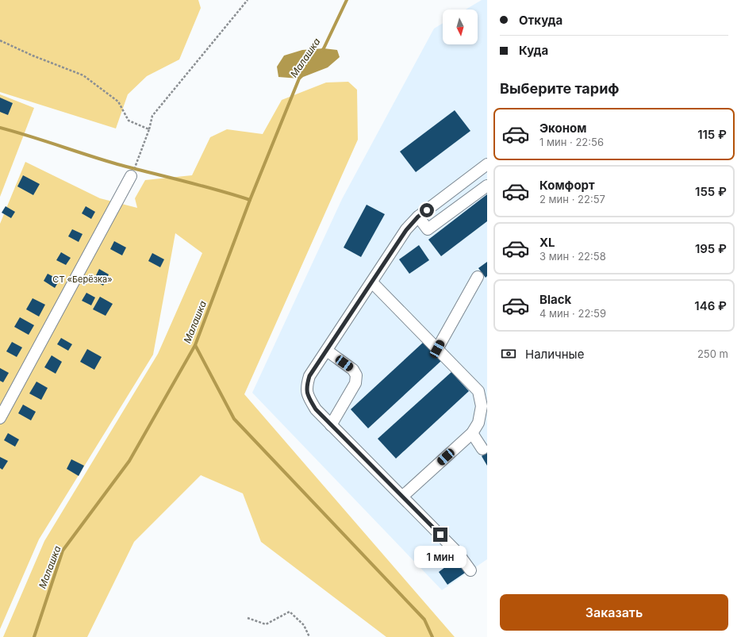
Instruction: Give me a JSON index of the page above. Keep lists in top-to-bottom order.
{
  "water": ["Малашка"],
  "parks": ["СТ «Берёзка»"],
  "north": "bottom",
  "page": {
    "banner": ["Откуда", "Куда"],
    "heading": "Выберите тариф",
    "list": [
      {
        "name": "Эконом",
        "note": "1 мин · 22:56",
        "value": "115 ₽"
      },
      {
        "name": "Комфорт",
        "note": "2 мин · 22:57",
        "value": "155 ₽"
      },
      {
        "name": "XL",
        "note": "3 мин · 22:58",
        "value": "195 ₽"
      },
      {
        "name": "Black",
        "note": "4 мин · 22:59",
        "value": "146 ₽"
      }
    ],
    "pay": ["Наличные", "250 m"],
    "bubble": "1 мин",
    "buttons": "Заказать"
  }
}
